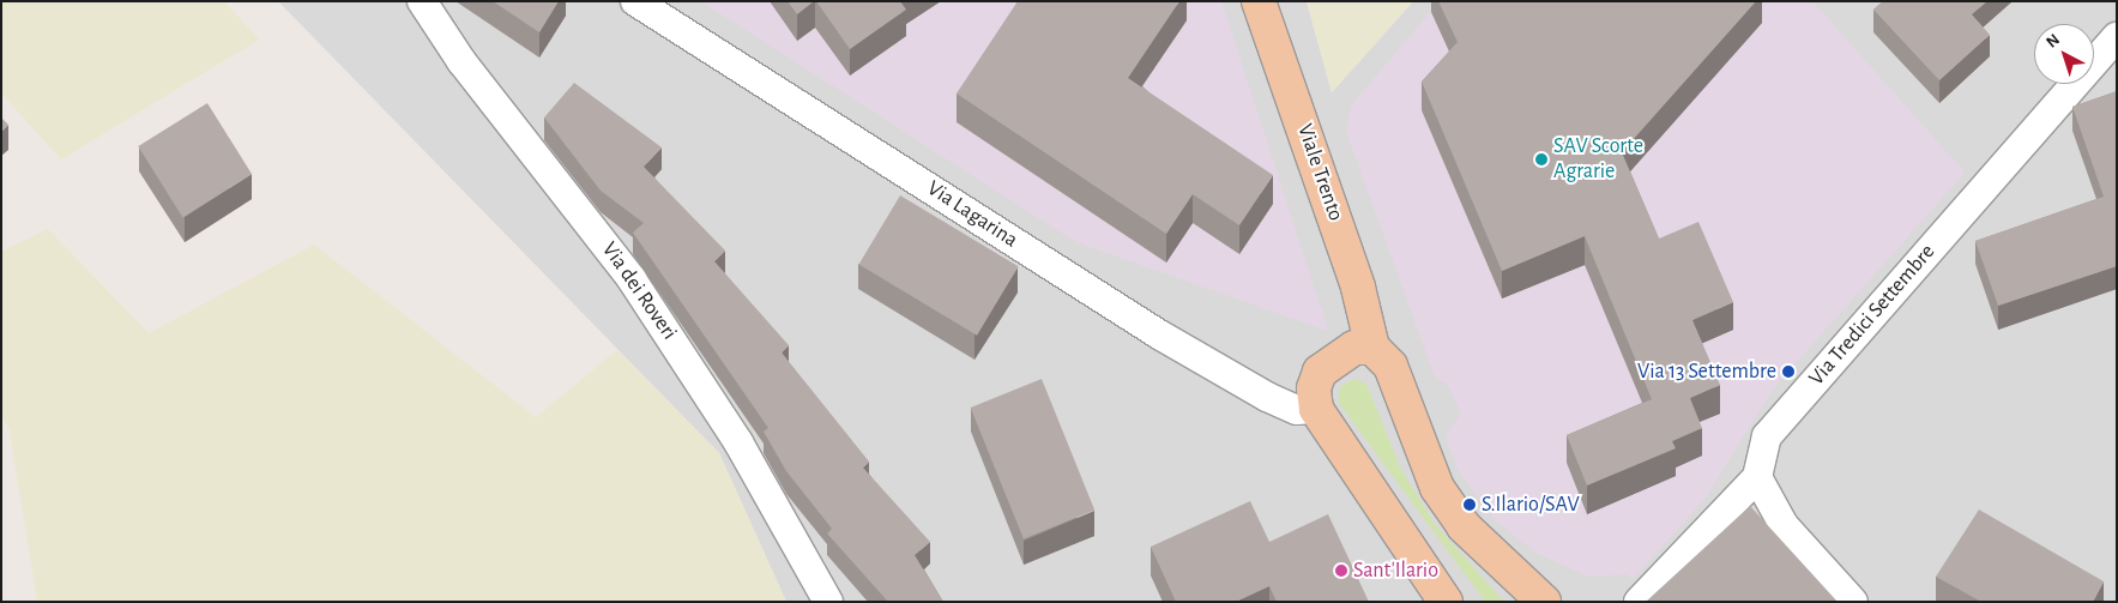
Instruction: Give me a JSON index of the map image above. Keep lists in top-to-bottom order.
{
  "streets": {
    "main road": ["Viale Trento"],
    "street": ["Via Lagarina", "Via dei Roveri", "Via Tredici Settembre"]
  },
  "places": [
    "SAV Scorte Agrarie",
    "Via 13 Settembre",
    "S.Ilario/SAV",
    "Sant'Ilario"
  ],
  "north": "top left"
}
